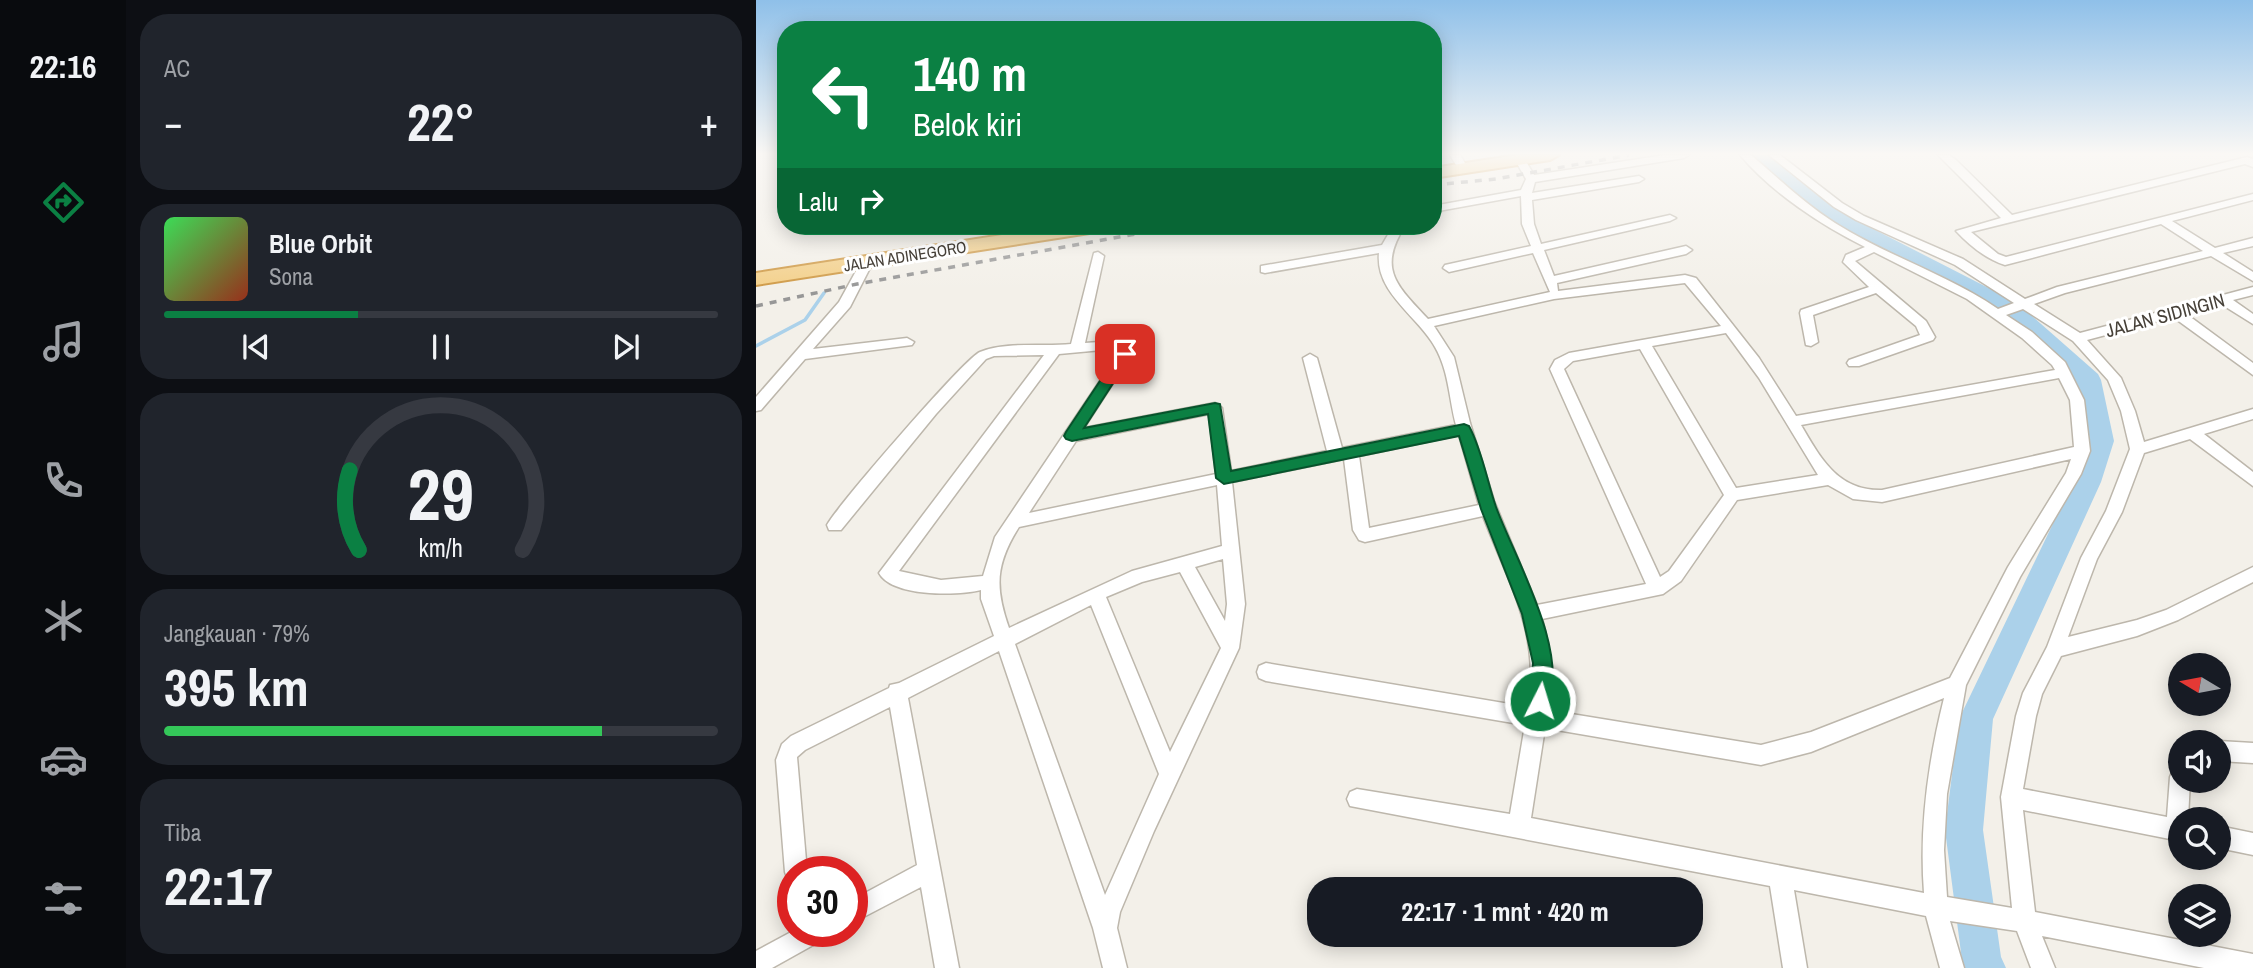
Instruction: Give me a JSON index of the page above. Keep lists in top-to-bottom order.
{
  "streets": {
    "highway": ["JALAN ADINEGORO"],
    "street": ["JALAN SIDINGIN"]
  },
  "north": "left",
  "page": {
    "tabs": "22:16",
    "tile": [
      "AC",
      ["Jangkauan · 79%", "395 km"],
      ["Tiba", "22:17"]
    ],
    "turn": ["140 m", "Belok kiri"],
    "heat": ["−", "22°", "+"],
    "then": "Lalu",
    "song": ["Blue Orbit", "Sona"],
    "limit": "30",
    "trip": "22:17 · 1 mnt · 420 m",
    "gauge": ["29", "km/h"]
  }
}
